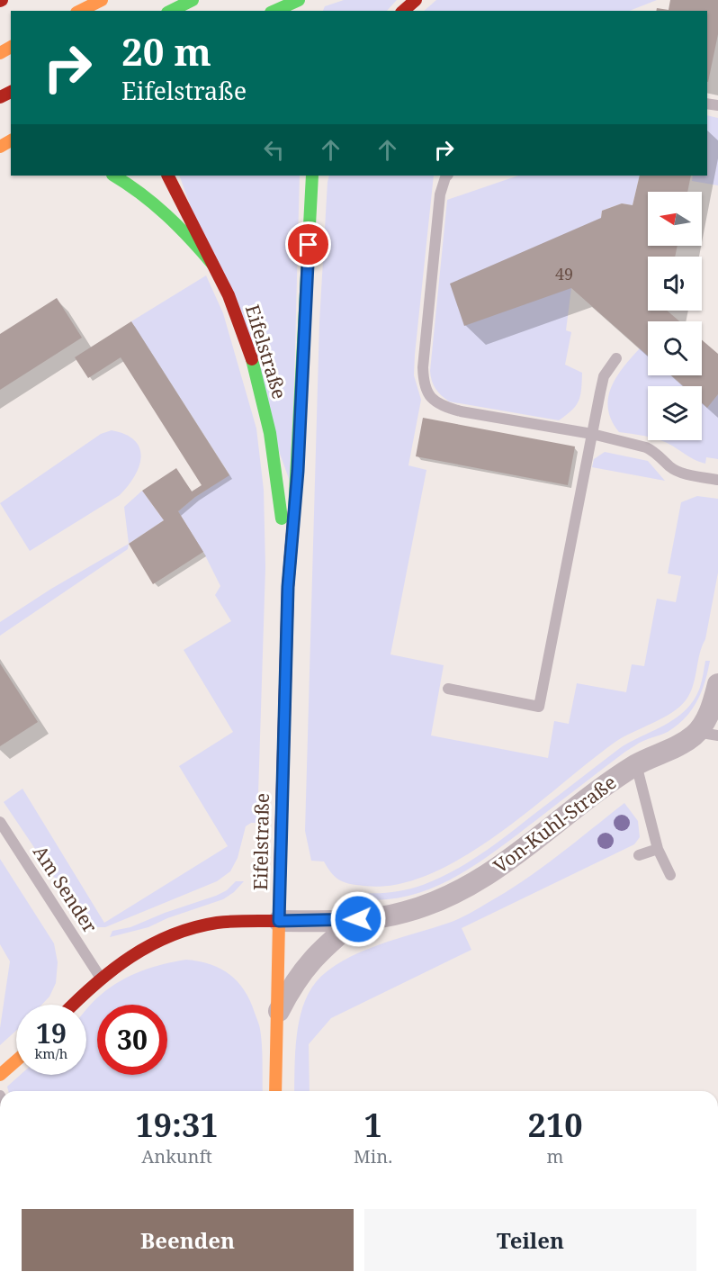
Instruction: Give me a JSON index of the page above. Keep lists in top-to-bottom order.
{
  "streets": {
    "main road": ["Eifelstraße", "Von-Kuhl-Straße"],
    "lane": ["Am Sender"]
  },
  "crossings": [
    ["Eifelstraße", "Von-Kuhl-Straße"],
    ["Von-Kuhl-Straße", "Am Sender"]
  ],
  "house_numbers": ["49"],
  "north": "left",
  "page": {
    "turn": ["20 m", "Eifelstraße"],
    "speed": "19 km/h",
    "limit": "30",
    "eta": [
      "19:31",
      "Ankunft",
      "1",
      "Min.",
      "210",
      "m"
    ],
    "buttons": ["Beenden", "Teilen"]
  }
}
